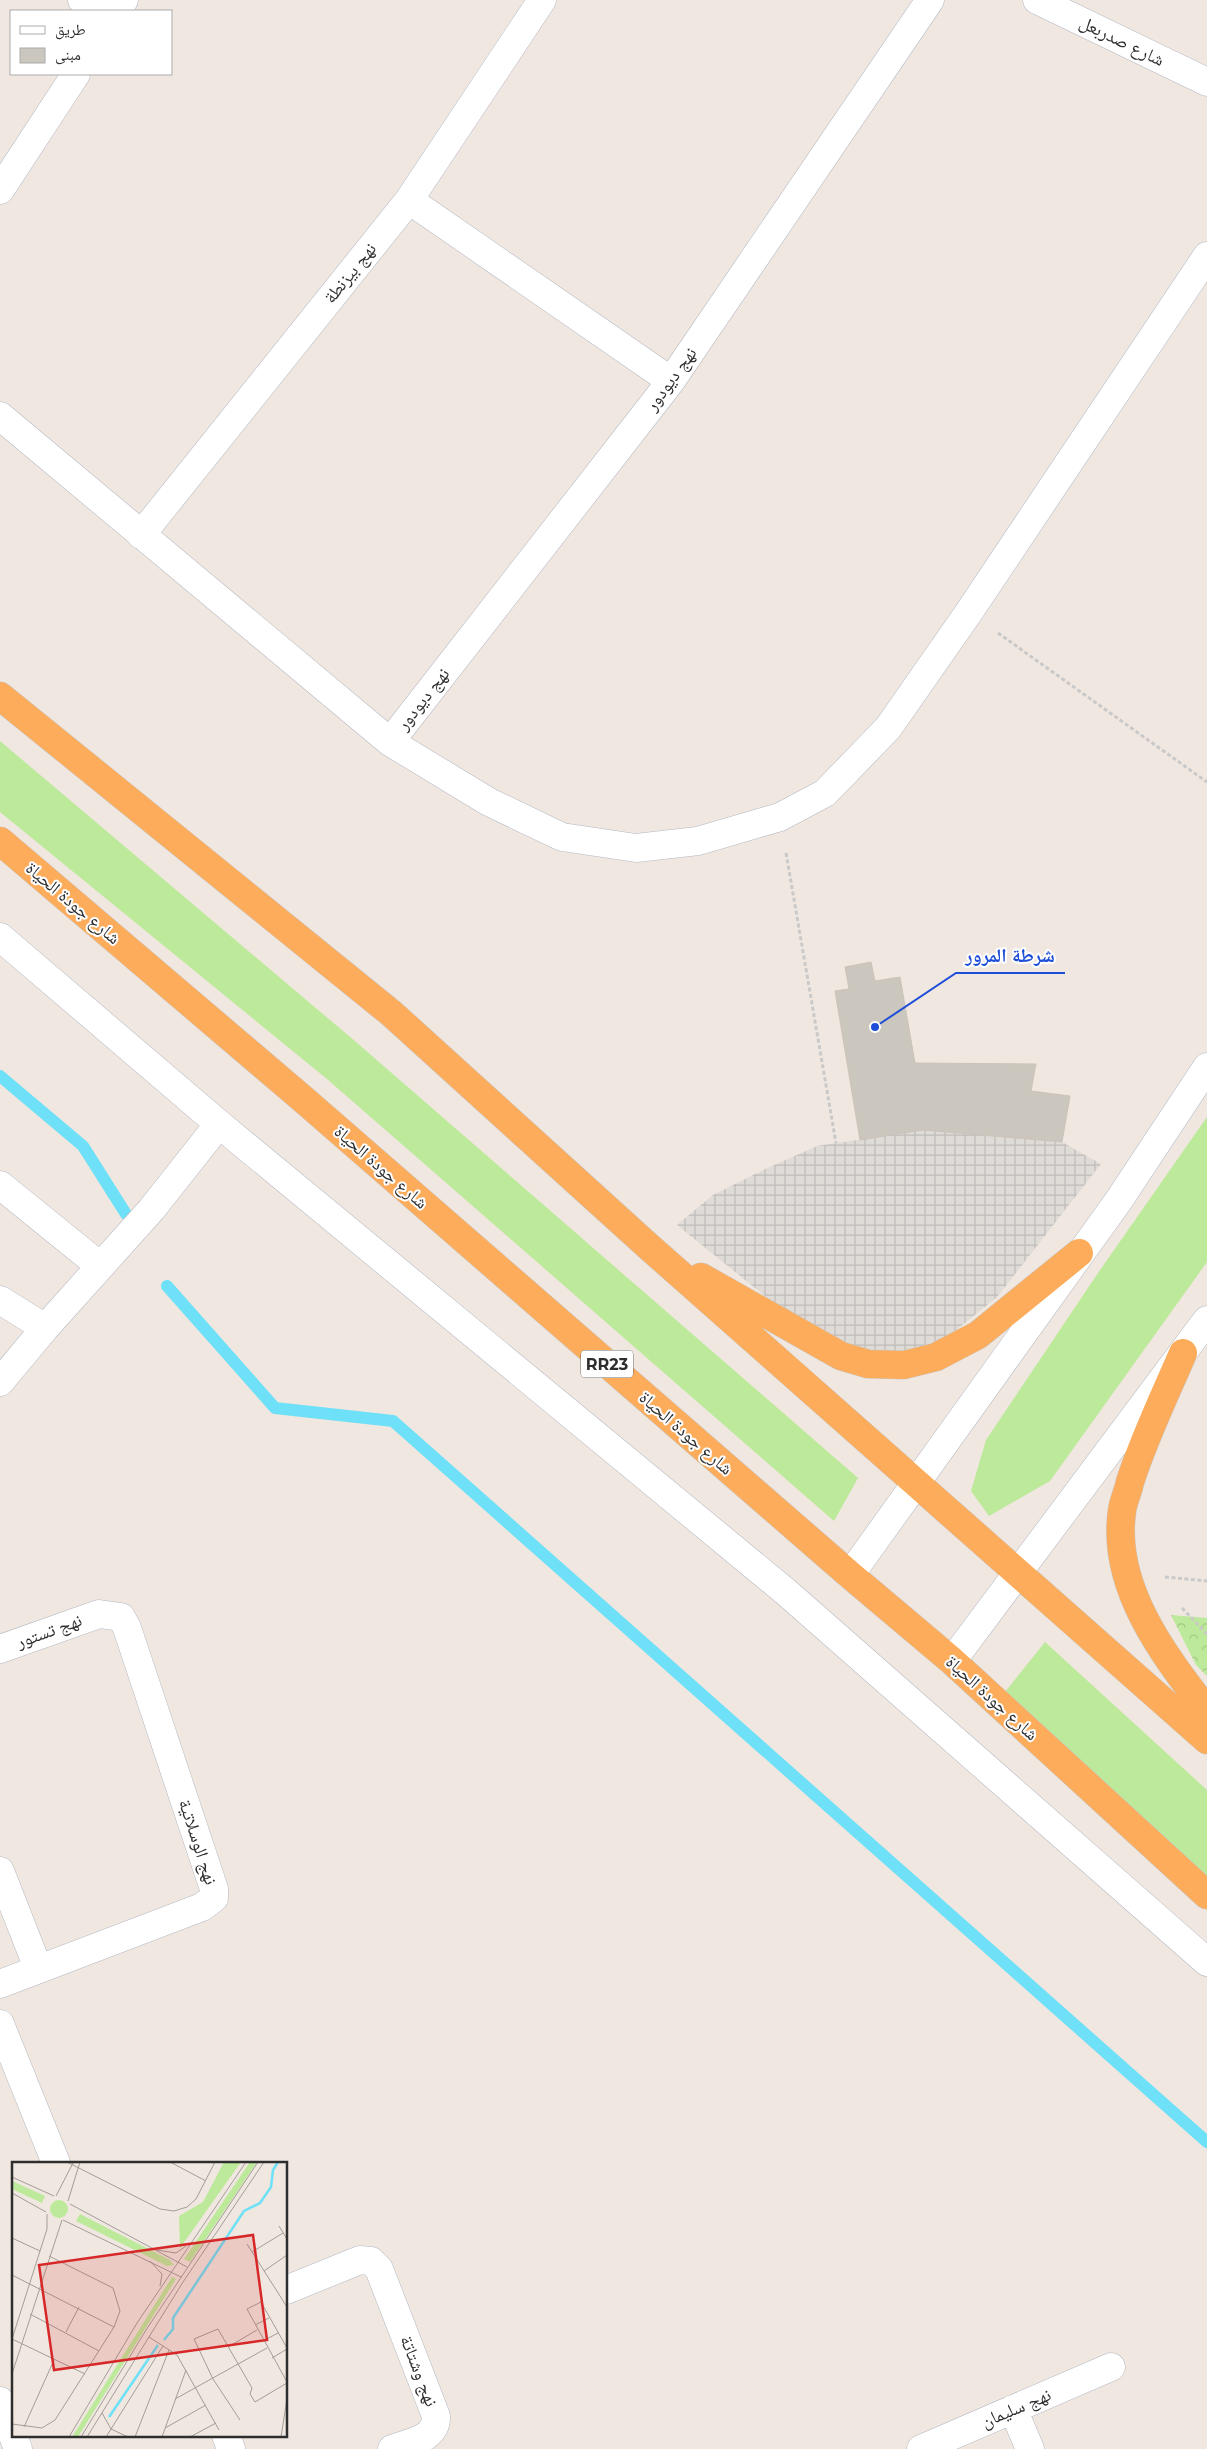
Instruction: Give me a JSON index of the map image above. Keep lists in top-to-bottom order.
{
  "streets": {
    "highway": ["شارع جودة الحياة", "RR23"],
    "street": [
      "شارع صدربعل",
      "نهج بيزنطة",
      "نهج ديودور",
      "نهج تستور",
      "نهج الوسلاتية",
      "نهج وشتاتة",
      "نهج سليمان"
    ]
  },
  "crossings": [
    ["نهج تستور", "نهج الوسلاتية"]
  ],
  "places": ["شرطة المرور"],
  "legend": ["طريق", "مبنى"]
}
